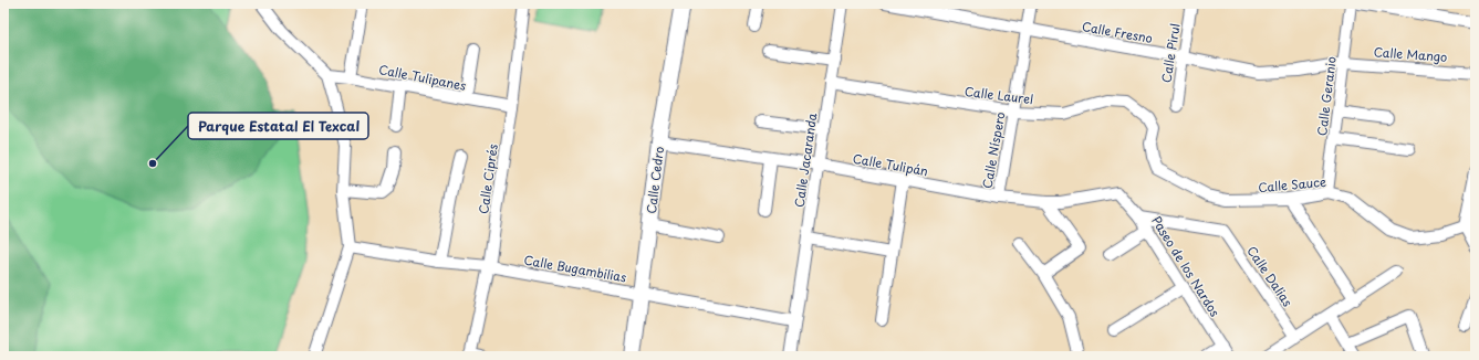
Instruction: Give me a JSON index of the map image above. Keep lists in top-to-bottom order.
{
  "streets": {
    "street": [
      "Calle Fresno",
      "Calle Pirul",
      "Calle Mango",
      "Calle Tulipanes",
      "Calle Laurel",
      "Calle Geranio",
      "Calle Níspero",
      "Calle Jacaranda",
      "Calle Tulipán",
      "Calle Ciprés",
      "Calle Cedro",
      "Calle Sauce",
      "Paseo de los Nardos",
      "Calle Bugambilias",
      "Calle Dalias"
    ]
  },
  "crossings": [
    ["Calle Fresno", "Calle Pirul"],
    ["Calle Fresno", "Calle Mango"],
    ["Calle Fresno", "Calle Geranio"],
    ["Calle Fresno", "Calle Níspero"],
    ["Calle Mango", "Calle Geranio"],
    ["Calle Tulipanes", "Calle Ciprés"],
    ["Calle Laurel", "Calle Níspero"],
    ["Calle Laurel", "Calle Jacaranda"],
    ["Calle Laurel", "Calle Sauce"],
    ["Calle Geranio", "Calle Sauce"],
    ["Calle Níspero", "Calle Tulipán"],
    ["Calle Jacaranda", "Calle Tulipán"],
    ["Calle Jacaranda", "Calle Bugambilias"],
    ["Calle Tulipán", "Calle Cedro"],
    ["Calle Tulipán", "Paseo de los Nardos"],
    ["Calle Ciprés", "Calle Bugambilias"],
    ["Calle Cedro", "Calle Bugambilias"],
    ["Paseo de los Nardos", "Calle Dalias"]
  ],
  "places": ["Parque Estatal El Texcal"]
}
